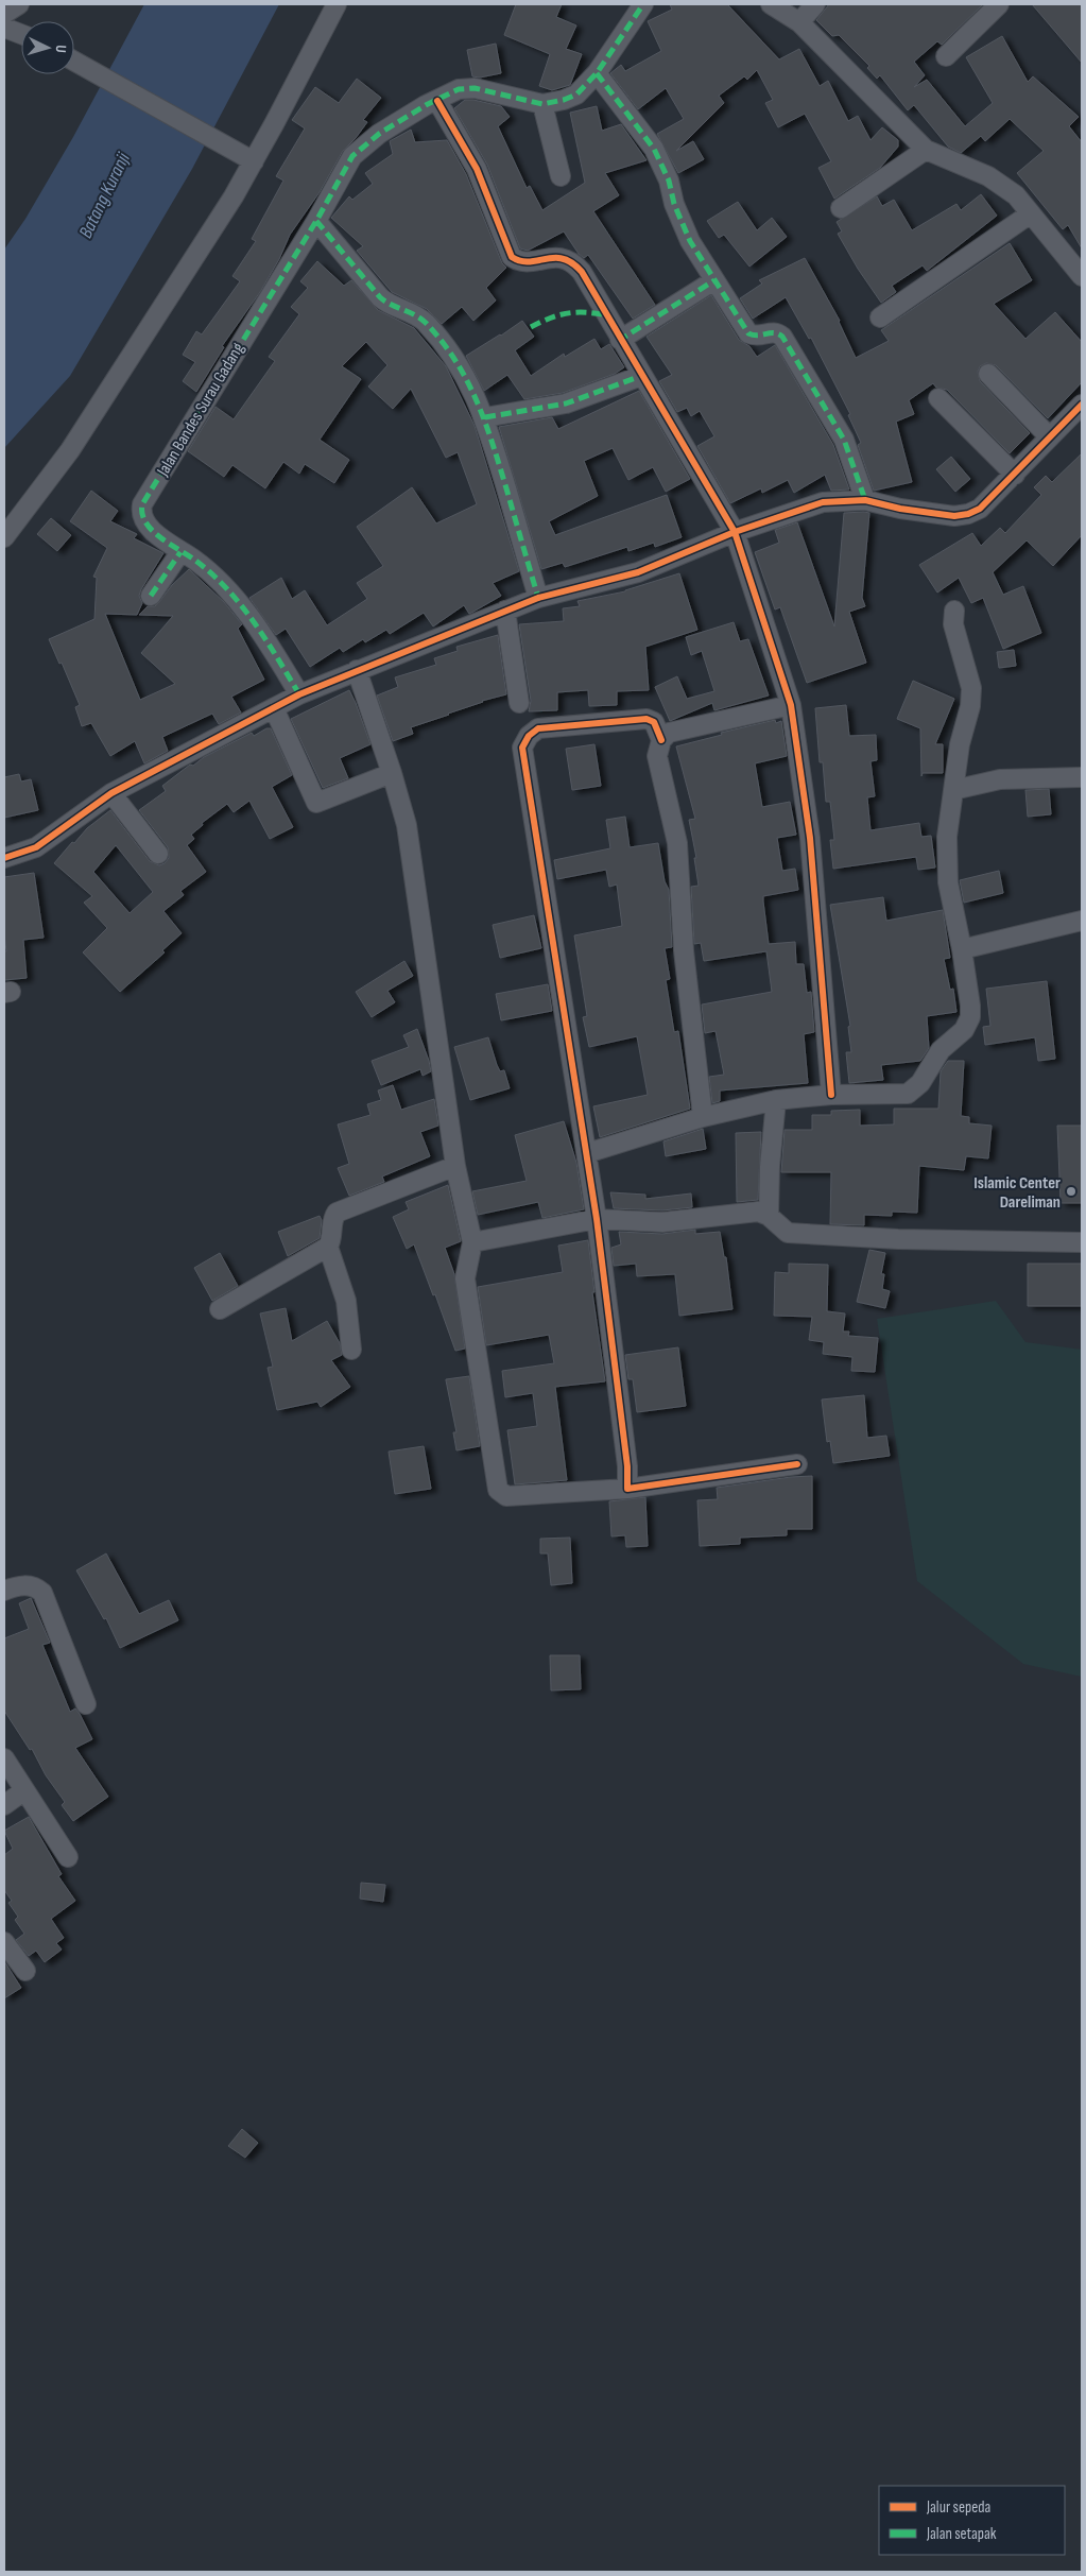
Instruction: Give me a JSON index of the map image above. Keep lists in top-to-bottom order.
{
  "streets": {
    "street": ["Jalan Bandes Surau Gadang"]
  },
  "water": ["Batang Kuranji"],
  "places": ["Islamic Center Dareliman"],
  "legend": ["Jalur sepeda", "Jalan setapak"],
  "north": "right"
}
